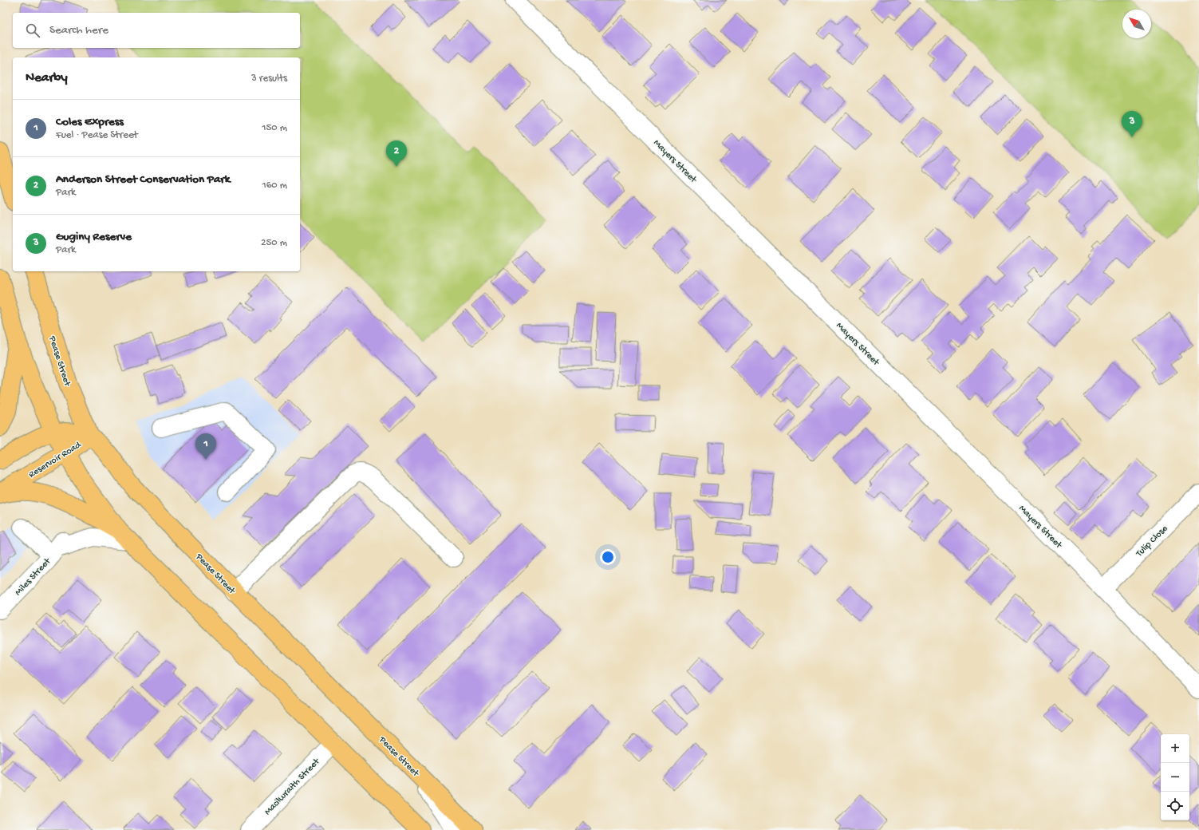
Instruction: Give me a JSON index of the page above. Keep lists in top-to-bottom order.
{
  "streets": {
    "main road": ["Pease Street", "Reservoir Road"],
    "street": [
      "Mayers Street",
      "Tulip Close",
      "Miles Street",
      "Macilwraith Street"
    ]
  },
  "crossings": [
    ["Mayers Street", "Tulip Close"],
    ["Pease Street", "Reservoir Road"]
  ],
  "north": "top left",
  "page": {
    "search": "Search here",
    "heading": ["Nearby", "3 results"],
    "list": [
      {
        "mark": "1",
        "name": "Coles Express",
        "note": "Fuel · Pease Street",
        "value": "150 m"
      },
      {
        "mark": "2",
        "name": "Anderson Street Conservation Park",
        "note": "Park",
        "value": "160 m"
      },
      {
        "mark": "3",
        "name": "Guginy Reserve",
        "note": "Park",
        "value": "250 m"
      }
    ],
    "pins": ["3", "2", "1"],
    "map_buttons": ["+", "−"]
  }
}
